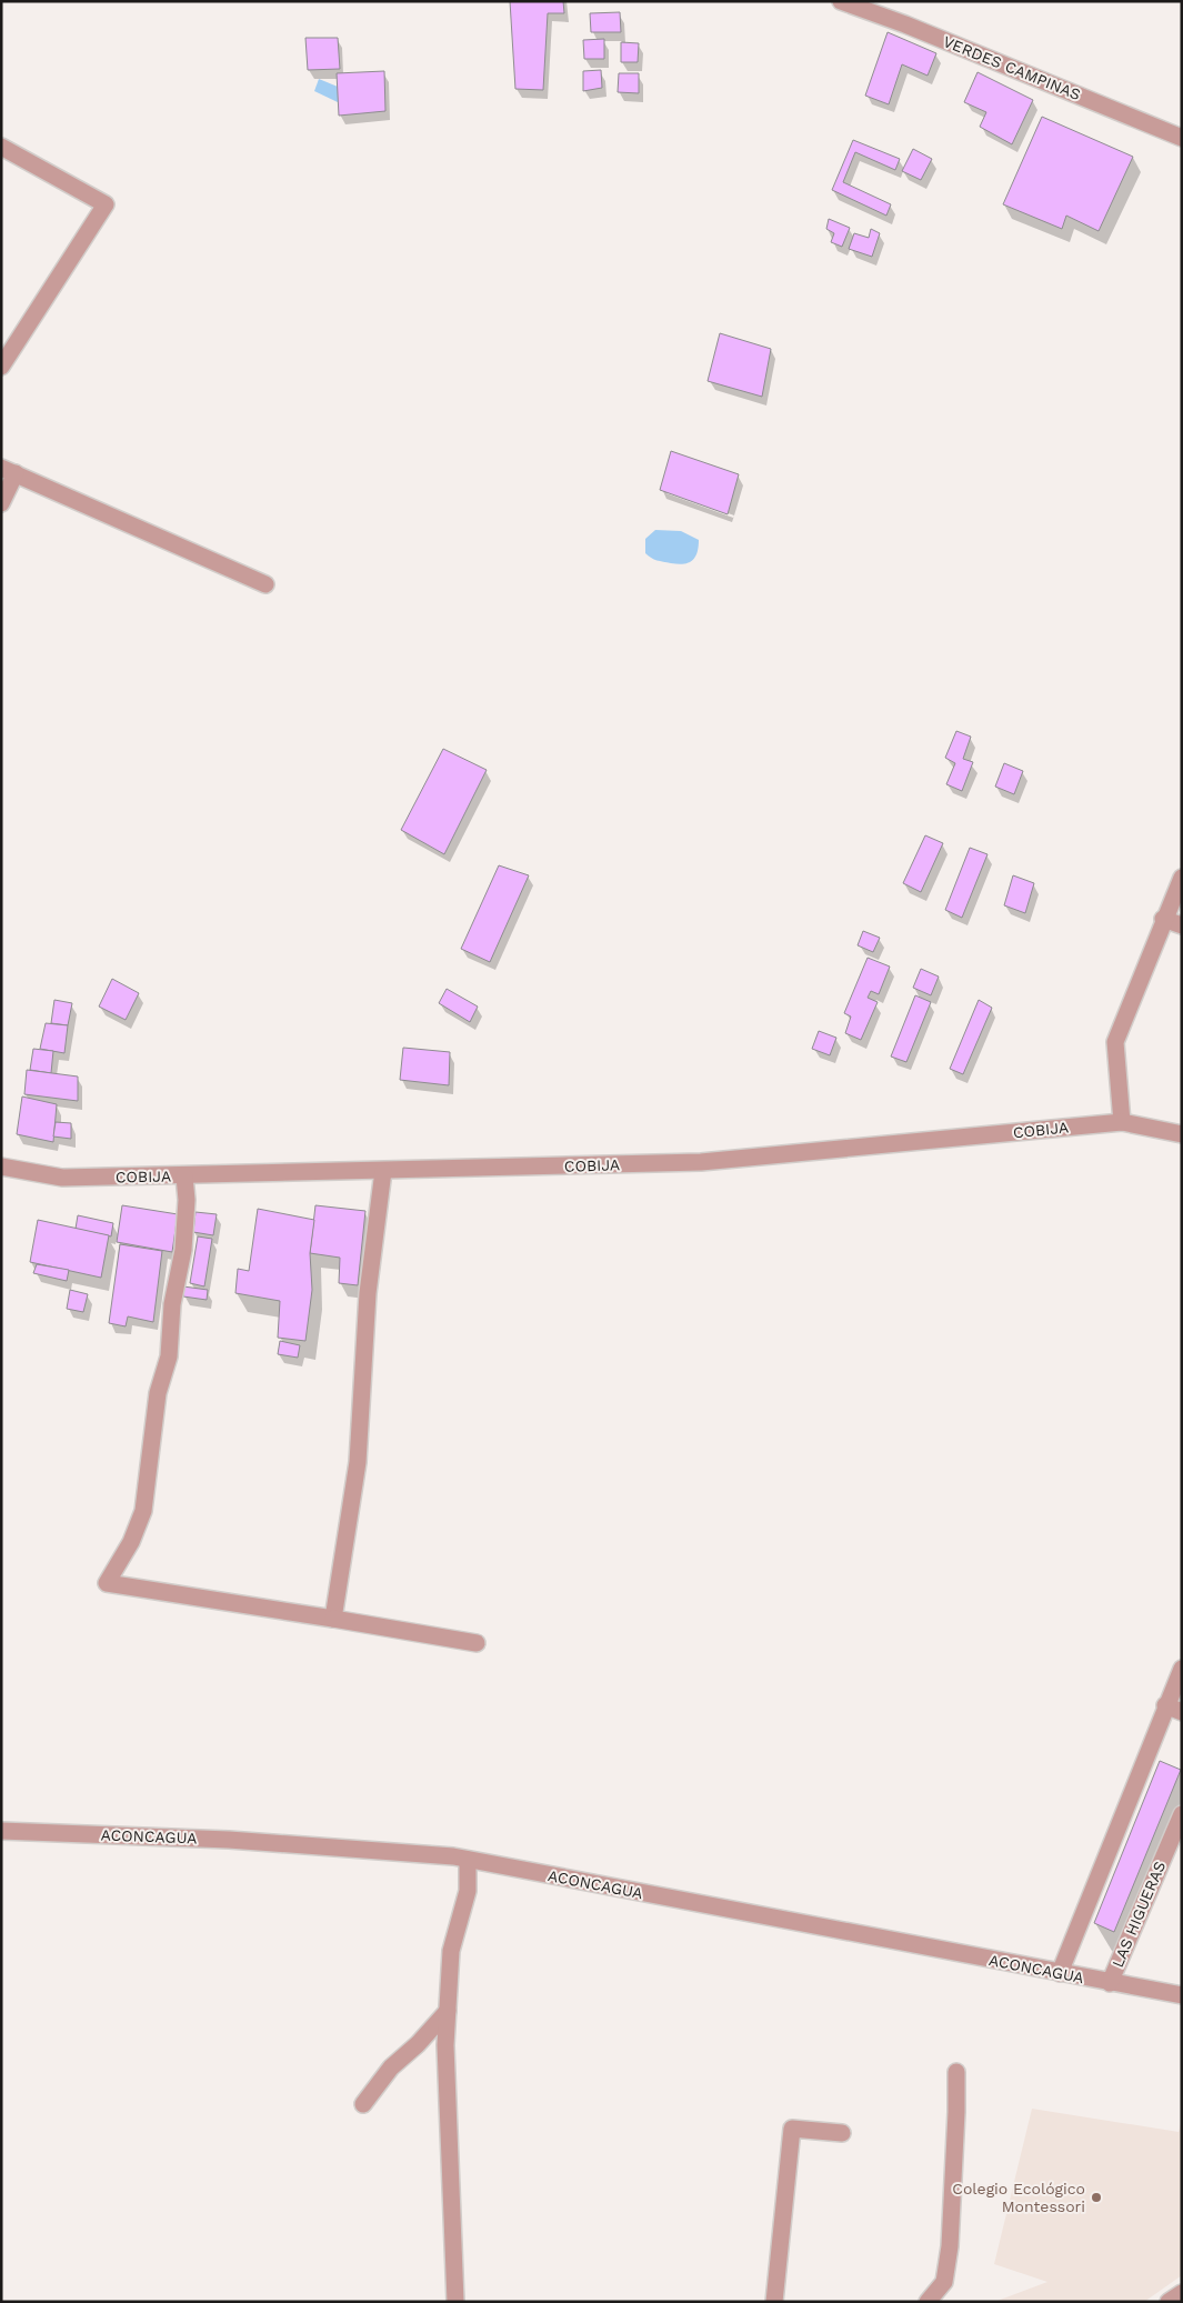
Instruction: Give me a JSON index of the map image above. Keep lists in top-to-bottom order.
{
  "streets": {
    "street": [
      "VERDES CAMPINAS",
      "COBIJA",
      "ACONCAGUA",
      "LAS HIGUERAS"
    ]
  },
  "crossings": [
    ["ACONCAGUA", "LAS HIGUERAS"]
  ],
  "places": ["Colegio Ecológico Montessori"]
}
